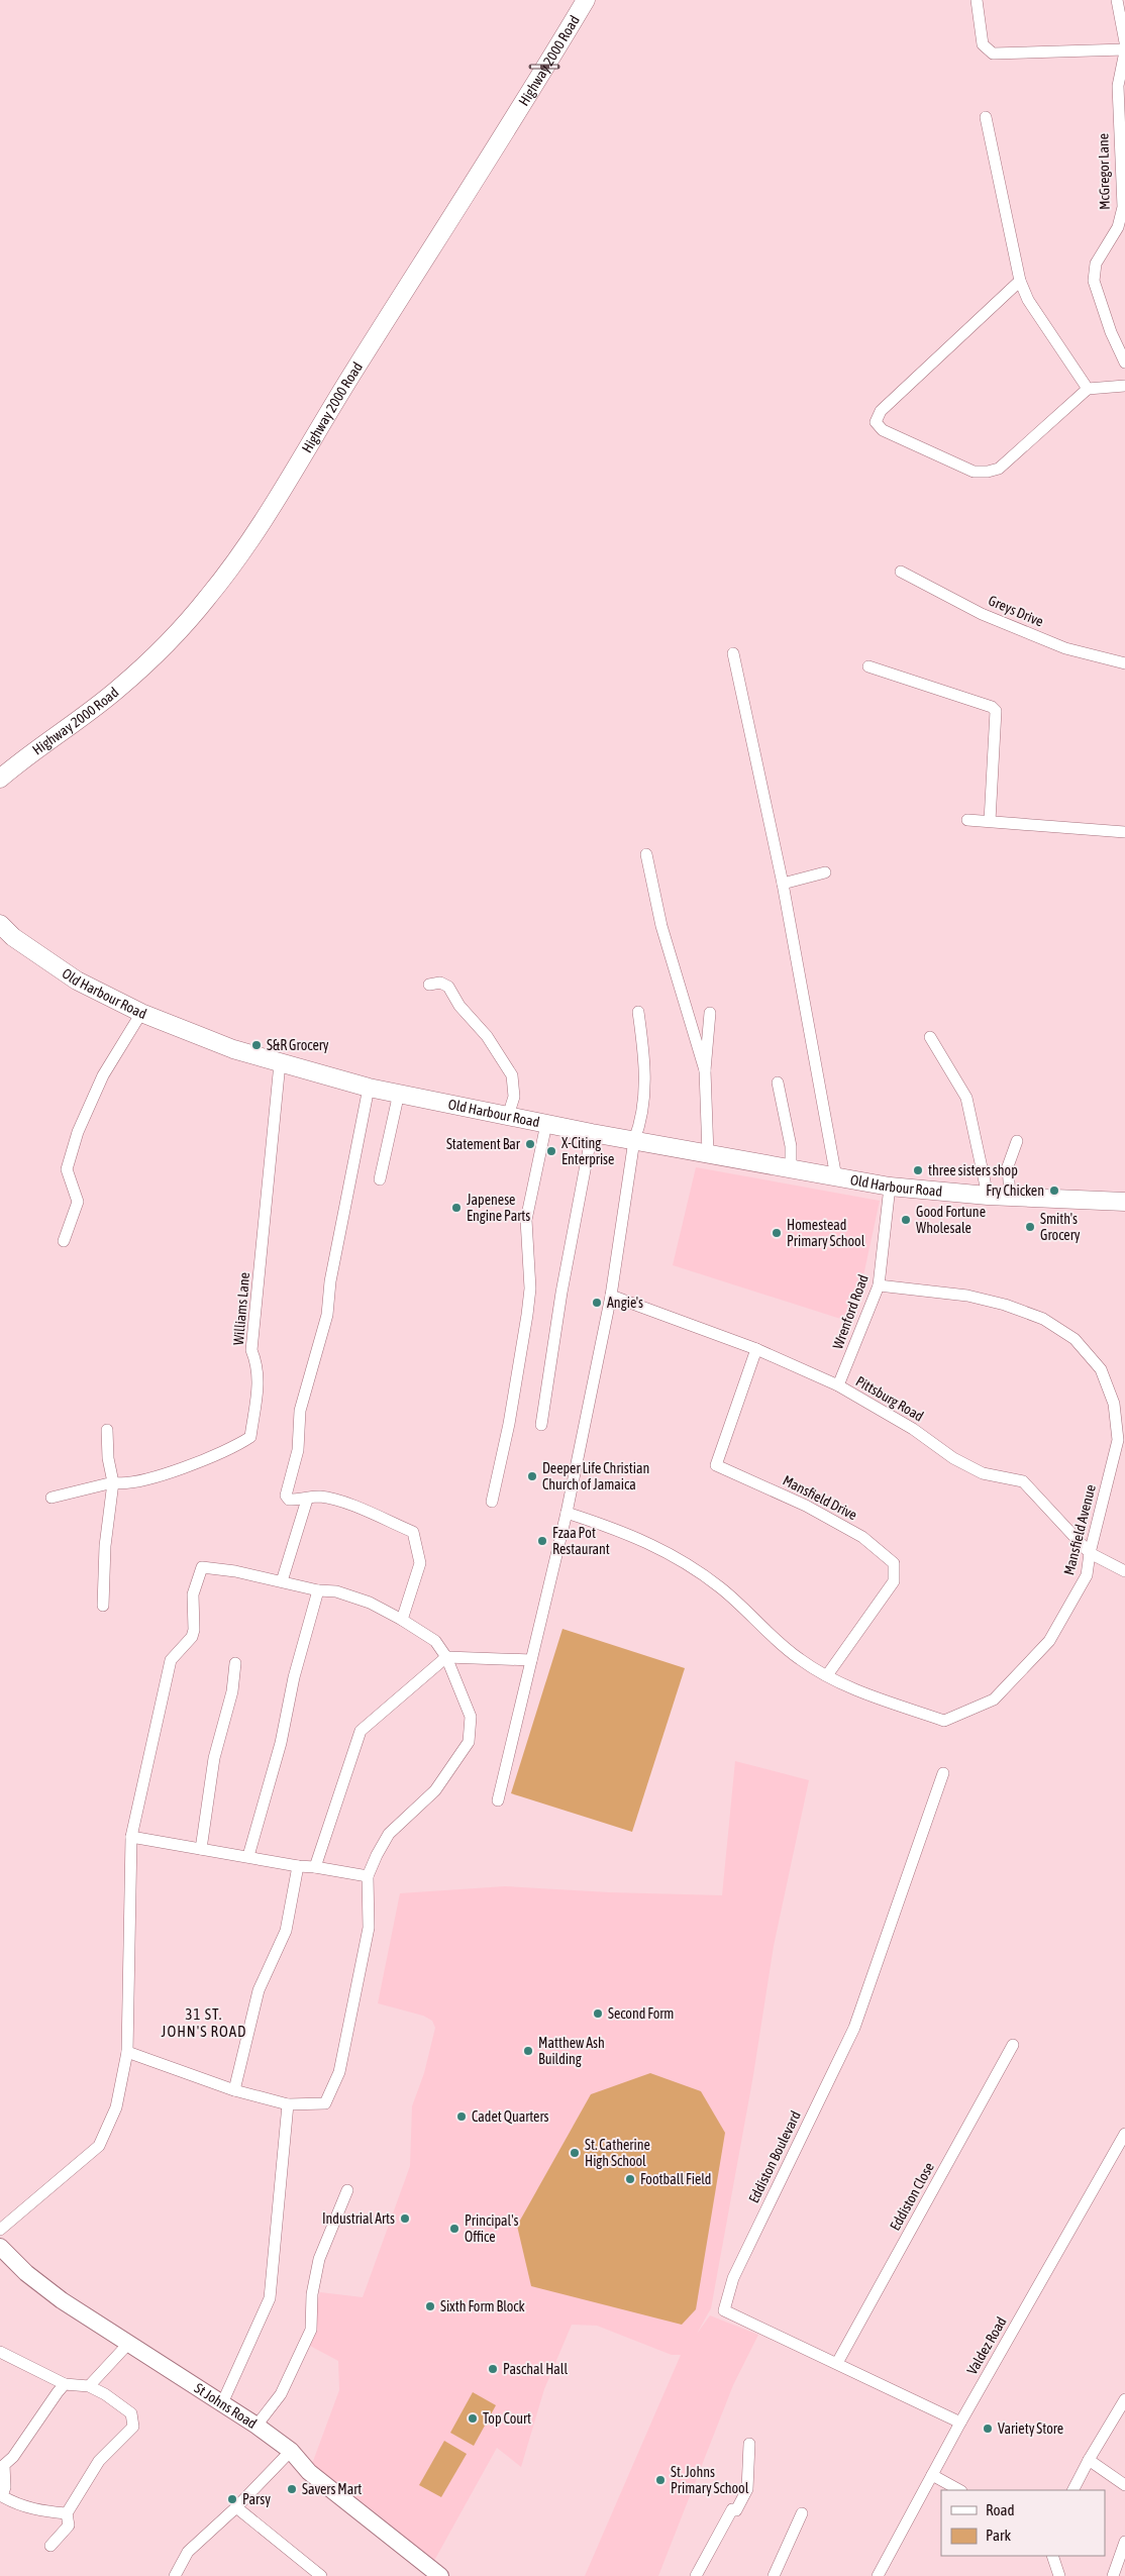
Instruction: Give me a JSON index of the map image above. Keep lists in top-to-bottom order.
{
  "streets": {
    "main road": ["Highway 2000 Road", "Old Harbour Road", "St Johns Road"],
    "street": [
      "McGregor Lane",
      "Greys Drive",
      "Williams Lane",
      "Wrenford Road",
      "Pittsburg Road",
      "Mansfield Drive",
      "Mansfield Avenue",
      "Eddiston Boulevard",
      "Eddiston Close",
      "Valdez Road"
    ]
  },
  "crossings": [
    ["Old Harbour Road", "Williams Lane"],
    ["Old Harbour Road", "Wrenford Road"],
    ["Wrenford Road", "Pittsburg Road"],
    ["Wrenford Road", "Mansfield Avenue"],
    ["Pittsburg Road", "Mansfield Drive"],
    ["Pittsburg Road", "Mansfield Avenue"],
    ["Mansfield Drive", "Mansfield Avenue"],
    ["Eddiston Boulevard", "Eddiston Close"],
    ["Eddiston Boulevard", "Valdez Road"]
  ],
  "districts": ["31 ST. JOHN'S ROAD"],
  "places": [
    "S&R Grocery",
    "Statement Bar",
    "X-Citing Enterprise",
    "three sisters shop",
    "Fry Chicken",
    "Japenese Engine Parts",
    "Good Fortune Wholesale",
    "Smith's Grocery",
    "Homestead Primary School",
    "Angie's",
    "Deeper Life Christian Church of Jamaica",
    "Fzaa Pot Restaurant",
    "Second Form",
    "Matthew Ash Building",
    "Cadet Quarters",
    "St. Catherine High School",
    "Football Field",
    "Industrial Arts",
    "Principal's Office",
    "Sixth Form Block",
    "Paschal Hall",
    "Top Court",
    "Variety Store",
    "St. Johns Primary School",
    "Savers Mart",
    "Parsy"
  ],
  "legend": ["Road", "Park"]
}
